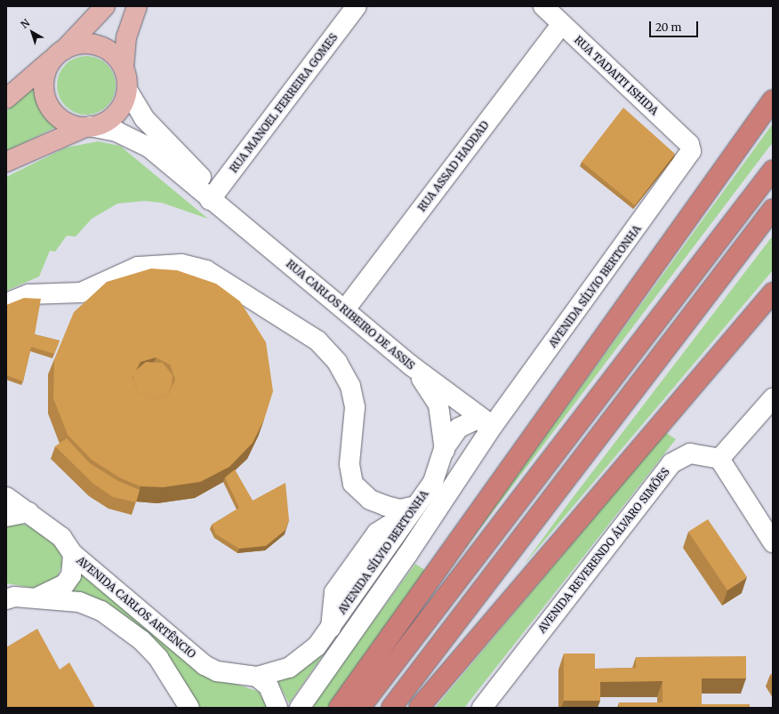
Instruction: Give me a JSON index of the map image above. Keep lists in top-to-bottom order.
{
  "streets": {
    "street": [
      "RUA TADAITI ISHIDA",
      "RUA MANOEL FERREIRA GOMES",
      "RUA ASSAD HADDAD",
      "AVENIDA SÍLVIO BERTONHA",
      "RUA CARLOS RIBEIRO DE ASSIS",
      "AVENIDA REVERENDO ÁLVARO SIMÕES",
      "AVENIDA CARLOS ARTÊNCIO"
    ]
  },
  "crossings": [
    ["RUA TADAITI ISHIDA", "RUA ASSAD HADDAD"],
    ["RUA TADAITI ISHIDA", "AVENIDA SÍLVIO BERTONHA"],
    ["RUA MANOEL FERREIRA GOMES", "RUA CARLOS RIBEIRO DE ASSIS"],
    ["RUA ASSAD HADDAD", "RUA CARLOS RIBEIRO DE ASSIS"],
    ["AVENIDA SÍLVIO BERTONHA", "RUA CARLOS RIBEIRO DE ASSIS"],
    ["AVENIDA SÍLVIO BERTONHA", "AVENIDA CARLOS ARTÊNCIO"]
  ],
  "scale_bar": "20 m",
  "north": "top left"
}
